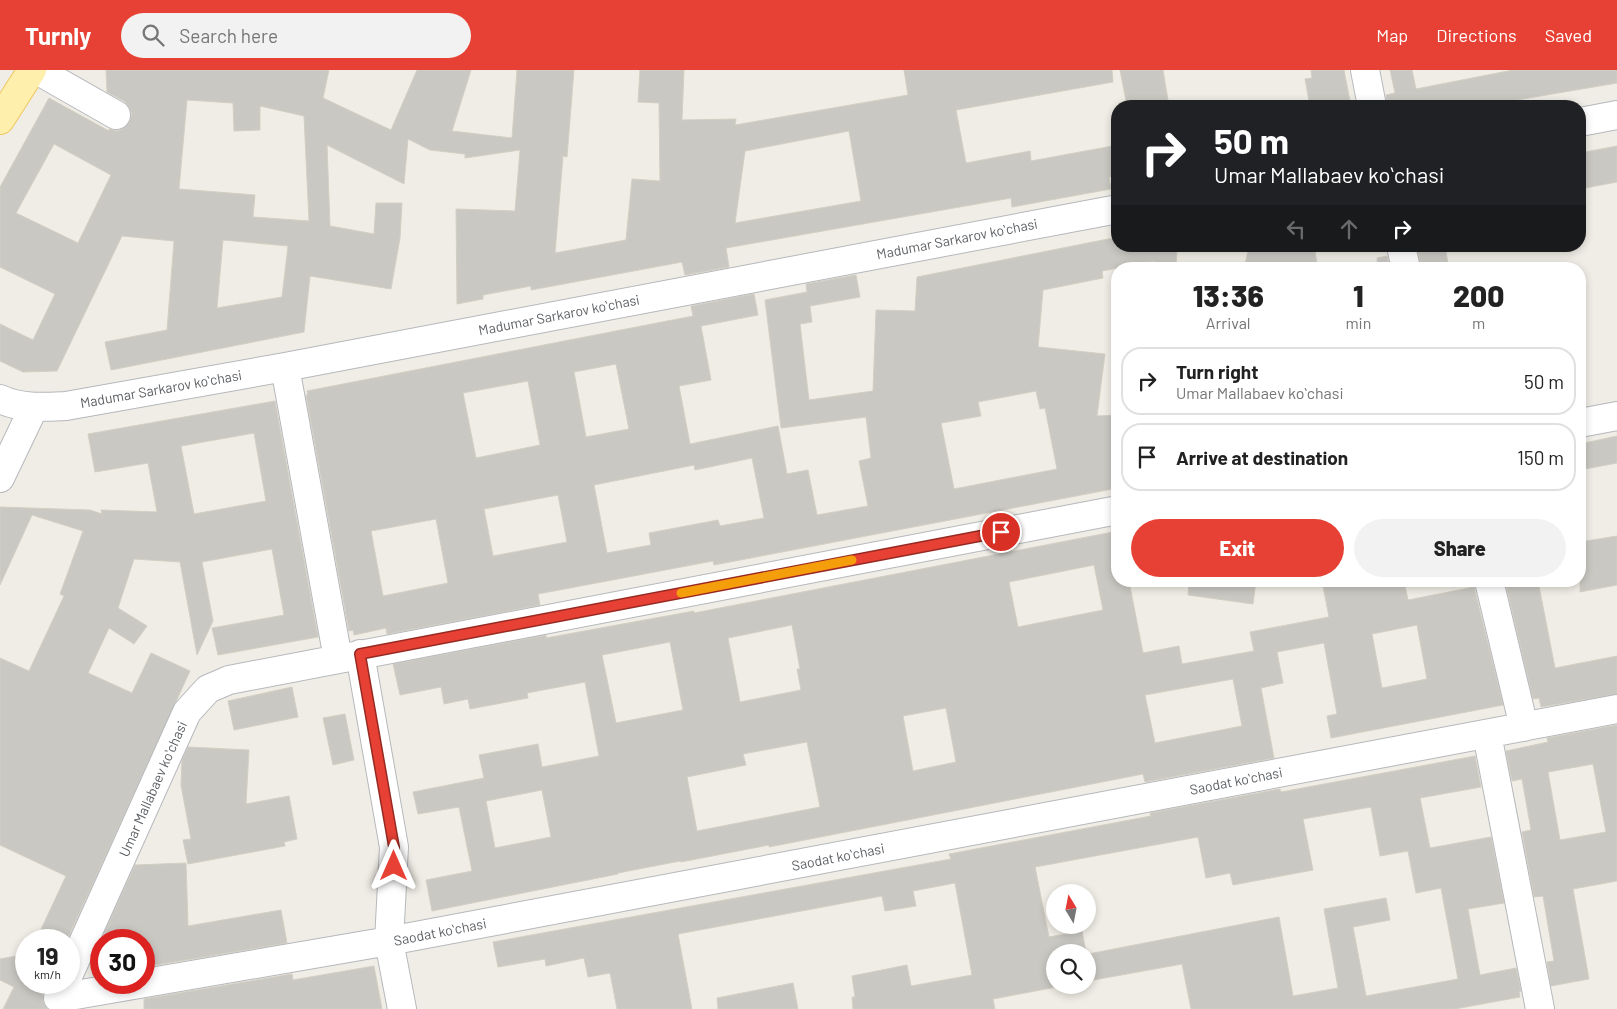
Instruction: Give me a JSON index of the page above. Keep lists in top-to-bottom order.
{
  "streets": {
    "street": ["Madumar Sarkarov koʻchasi", "Saodat koʻchasi", "Umar Mallabaev koʻchasi"]
  },
  "north": "top",
  "page": {
    "header": "Turnly",
    "search": "Search here",
    "nav": ["Map", "Directions", "Saved"],
    "turn": ["50 m", "Umar Mallabaev koʻchasi"],
    "eta": [
      "13:36",
      "Arrival",
      "1",
      "min",
      "200",
      "m"
    ],
    "list": [
      {
        "name": "Turn right",
        "note": "Umar Mallabaev koʻchasi",
        "value": "50 m"
      },
      {
        "name": "Arrive at destination",
        "value": "150 m"
      }
    ],
    "buttons": ["Exit", "Share"],
    "speed": "19 km/h",
    "limit": "30"
  }
}
